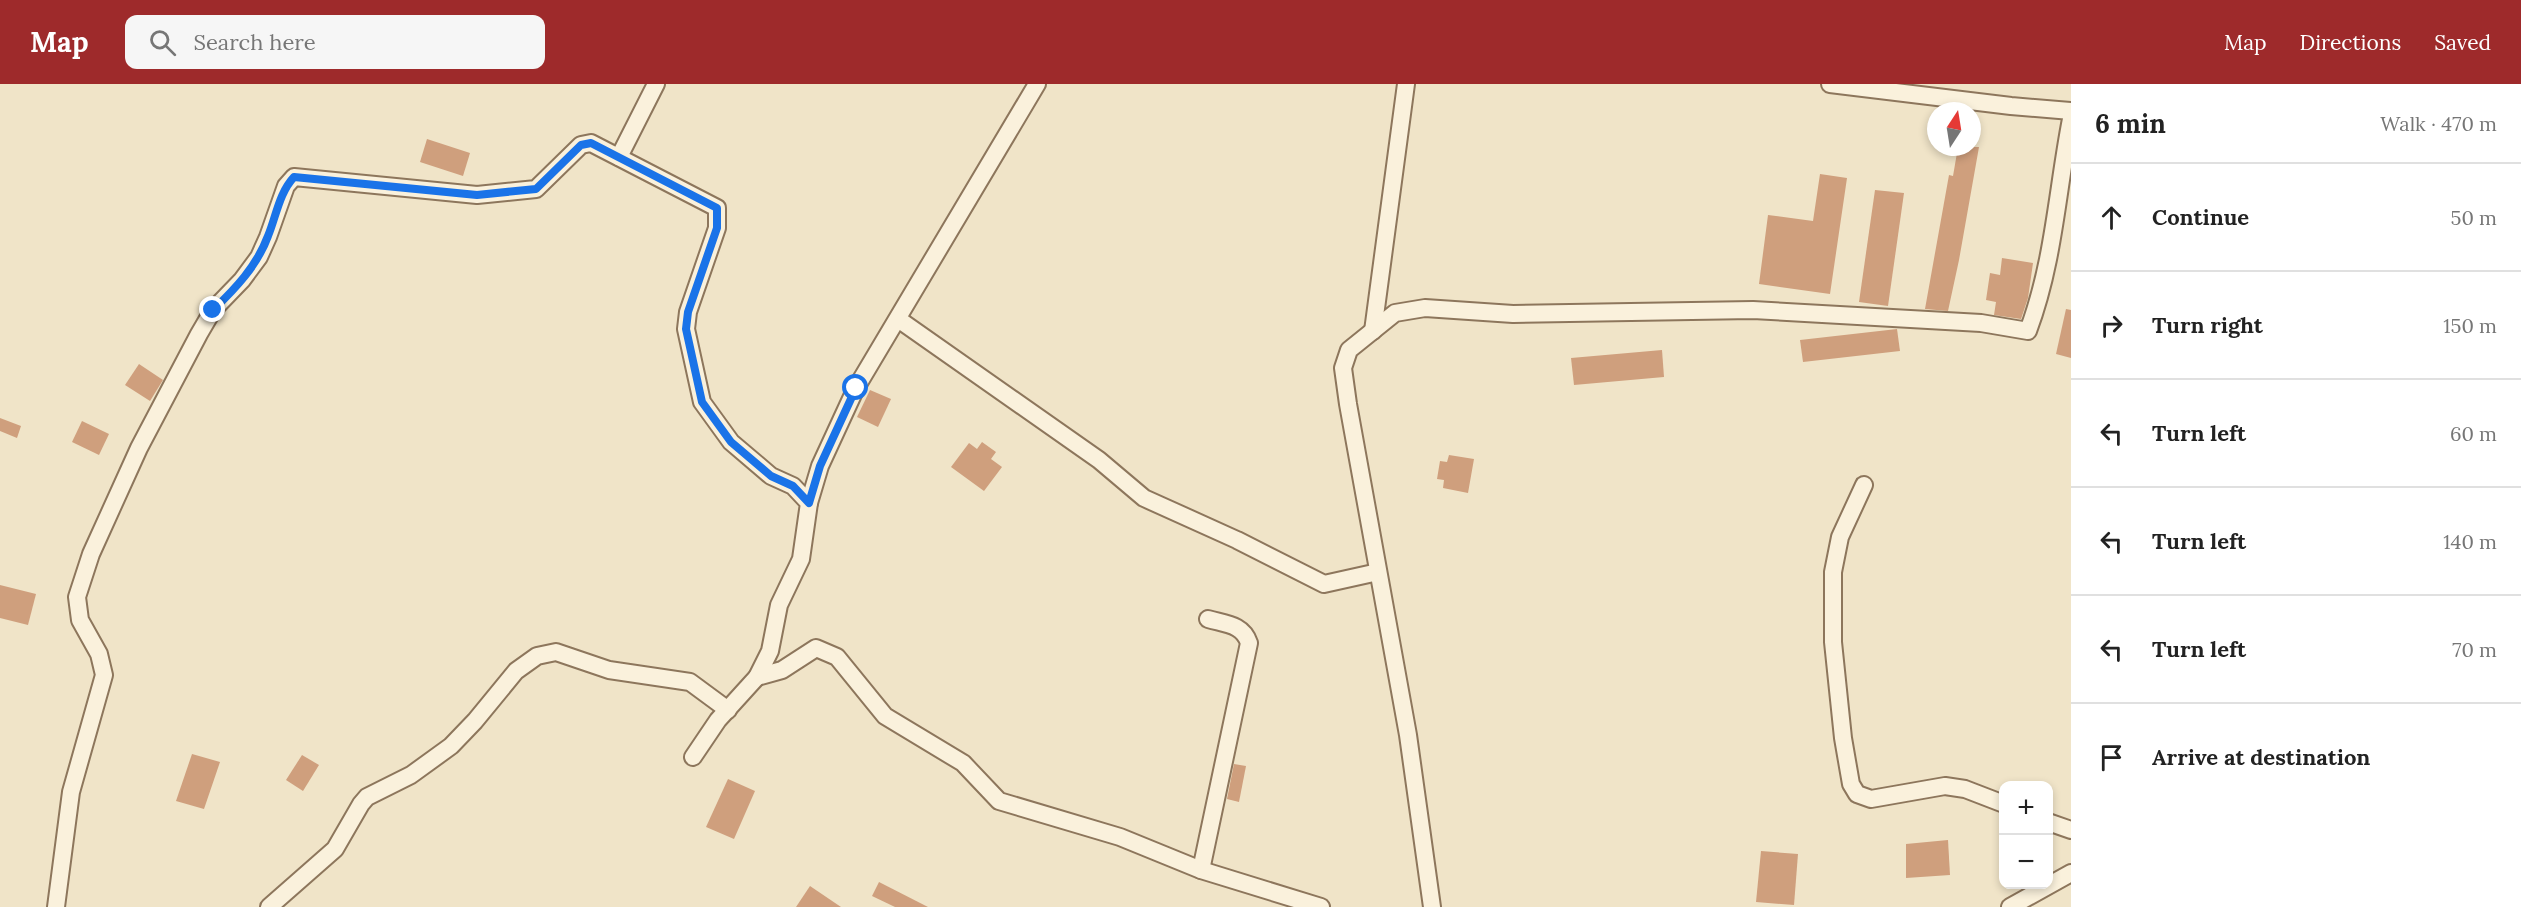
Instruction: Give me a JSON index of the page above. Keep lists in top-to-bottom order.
{
  "north": "top",
  "page": {
    "header": "Map",
    "search": "Search here",
    "nav": ["Map", "Directions", "Saved"],
    "heading": ["6 min", "Walk · 470 m"],
    "list": [
      ["Continue", "50 m"],
      ["Turn right", "150 m"],
      ["Turn left", "60 m"],
      ["Turn left", "140 m"],
      ["Turn left", "70 m"],
      "Arrive at destination"
    ],
    "map_buttons": ["+", "−"]
  }
}
